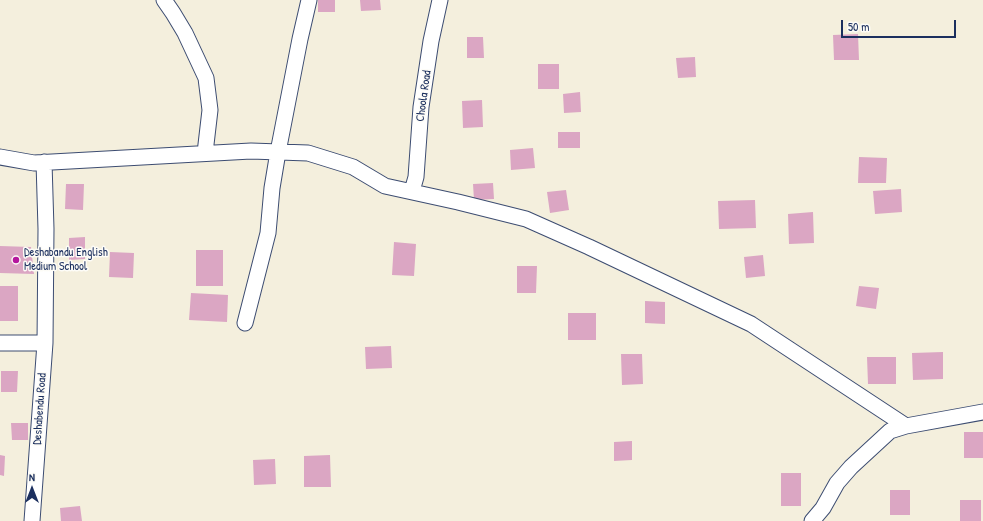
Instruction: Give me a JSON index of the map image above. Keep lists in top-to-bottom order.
{
  "streets": {
    "street": ["Choola Road", "Deshabendu Road"]
  },
  "places": ["Deshabandu English Medium School"],
  "scale_bar": "50 m",
  "north": "top"
}
